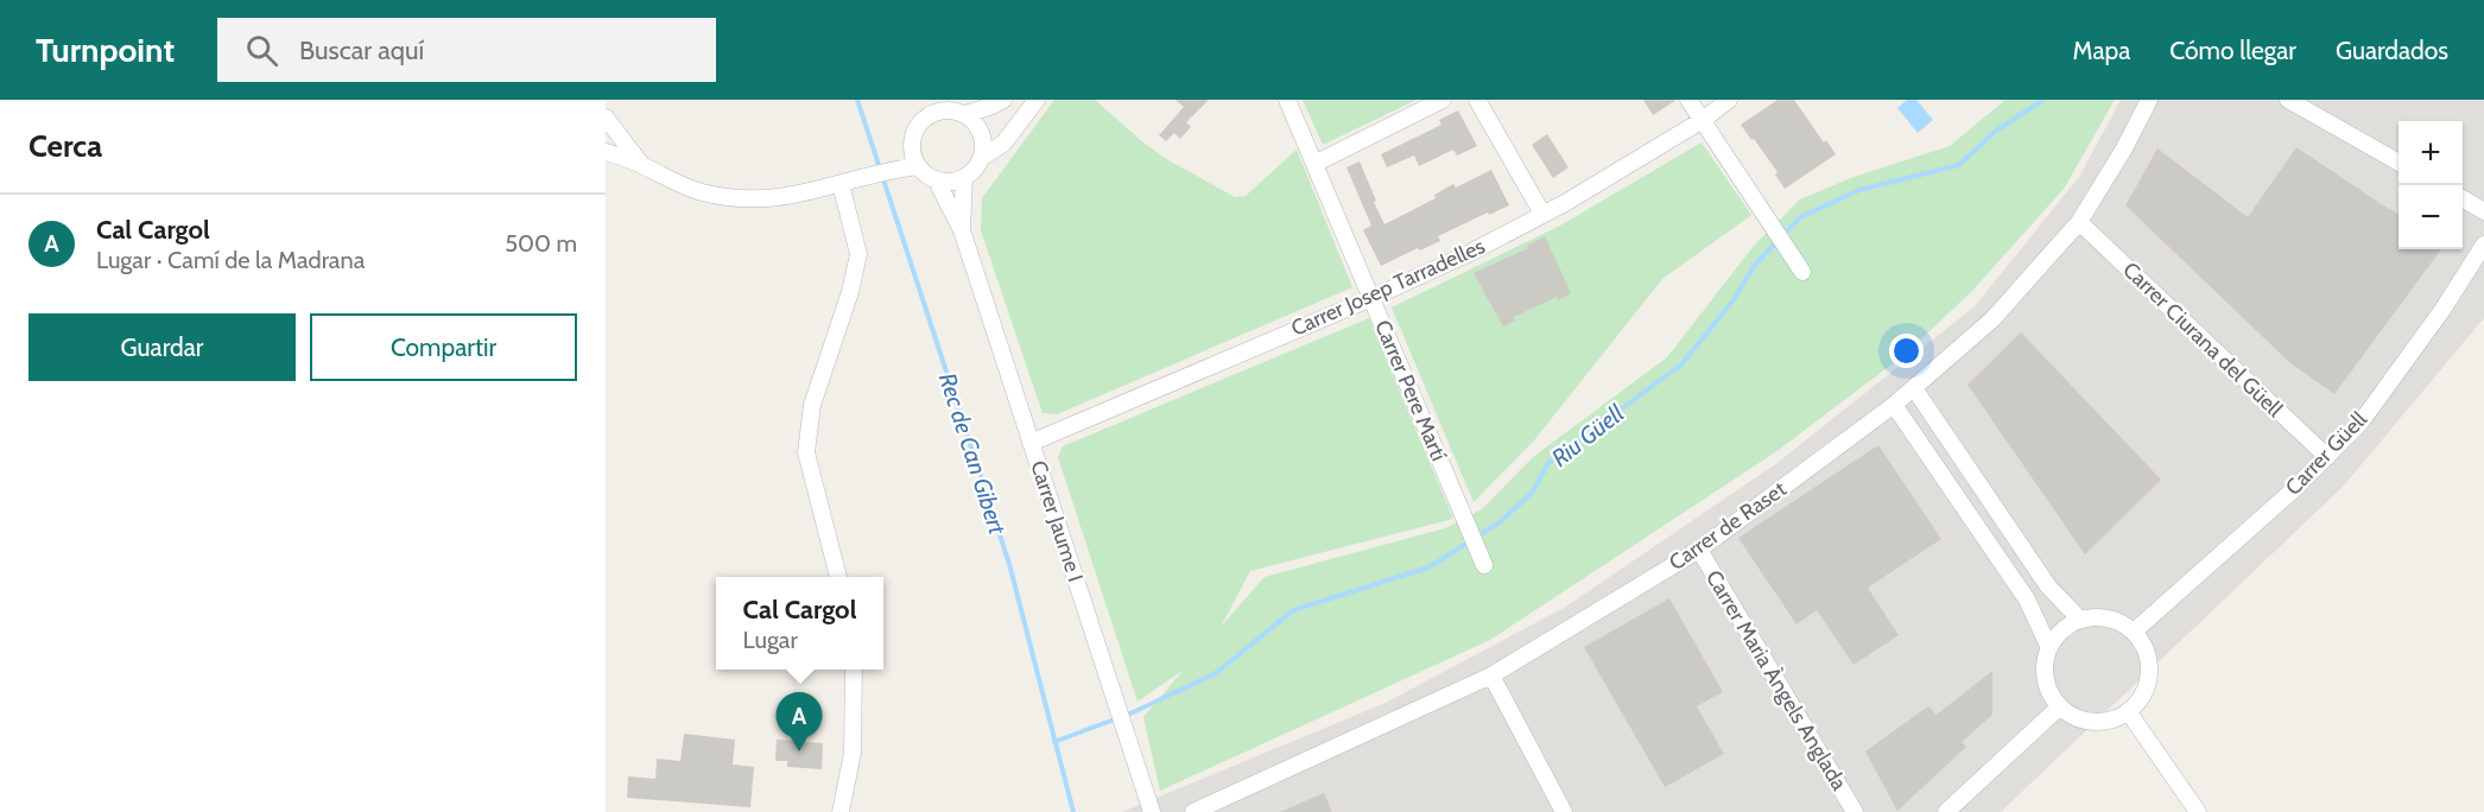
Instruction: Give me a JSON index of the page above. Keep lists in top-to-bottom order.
{
  "streets": {
    "street": [
      "Carrer Josep Tarradelles",
      "Carrer Ciurana del Güell",
      "Carrer Pere Martí",
      "Carrer Güell",
      "Carrer Jaume I",
      "Carrer de Raset",
      "Carrer Maria Àngels Anglada"
    ]
  },
  "crossings": [
    ["Carrer Josep Tarradelles", "Carrer Pere Martí"],
    ["Carrer Josep Tarradelles", "Carrer Jaume I"],
    ["Carrer Ciurana del Güell", "Carrer Güell"],
    ["Carrer Ciurana del Güell", "Carrer de Raset"],
    ["Carrer de Raset", "Carrer Maria Àngels Anglada"]
  ],
  "water": ["Riu Güell", "Rec de Can Gibert"],
  "page": {
    "header": "Turnpoint",
    "search": "Buscar aquí",
    "nav": ["Mapa", "Cómo llegar", "Guardados"],
    "heading": "Cerca",
    "map_buttons": ["+", "−"],
    "list": [
      {
        "mark": "A",
        "name": "Cal Cargol",
        "note": "Lugar · Camí de la Madrana",
        "value": "500 m"
      }
    ],
    "buttons": ["Guardar", "Compartir"],
    "popup": ["Cal Cargol", "Lugar"],
    "pins": "A"
  }
}
